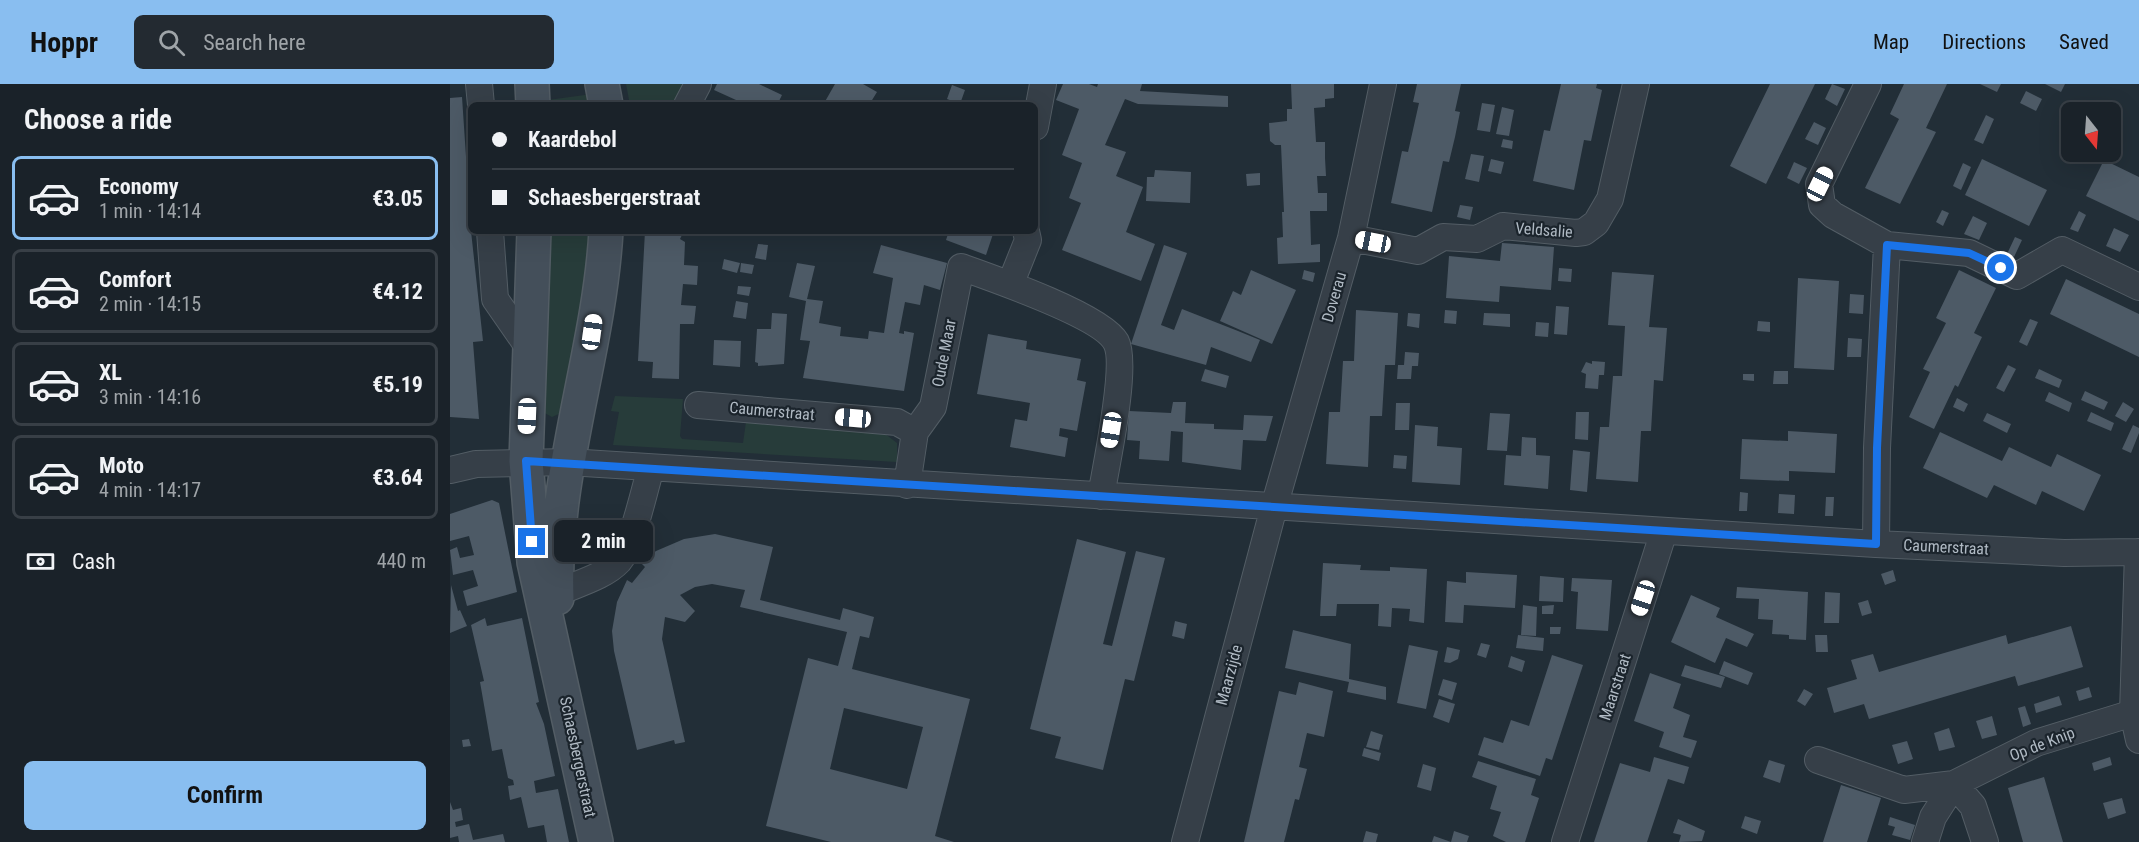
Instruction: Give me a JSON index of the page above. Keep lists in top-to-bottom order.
{
  "streets": {
    "street": [
      "Veldsalie",
      "Doverau",
      "Oude Maar",
      "Caumerstraat",
      "Maarzijde",
      "Maarstraat",
      "Op de Knip",
      "Schaesbergerstraat"
    ]
  },
  "crossings": [
    ["Veldsalie", "Doverau"],
    ["Doverau", "Caumerstraat"],
    ["Doverau", "Maarzijde"],
    ["Oude Maar", "Caumerstraat"],
    ["Caumerstraat", "Maarzijde"],
    ["Caumerstraat", "Maarstraat"],
    ["Caumerstraat", "Schaesbergerstraat"]
  ],
  "north": "bottom",
  "page": {
    "header": "Hoppr",
    "search": "Search here",
    "nav": ["Map", "Directions", "Saved"],
    "heading": "Choose a ride",
    "banner": ["Kaardebol", "Schaesbergerstraat"],
    "list": [
      {
        "name": "Economy",
        "note": "1 min · 14:14",
        "value": "€3.05"
      },
      {
        "name": "Comfort",
        "note": "2 min · 14:15",
        "value": "€4.12"
      },
      {
        "name": "XL",
        "note": "3 min · 14:16",
        "value": "€5.19"
      },
      {
        "name": "Moto",
        "note": "4 min · 14:17",
        "value": "€3.64"
      }
    ],
    "bubble": "2 min",
    "pay": ["Cash", "440 m"],
    "buttons": "Confirm"
  }
}
